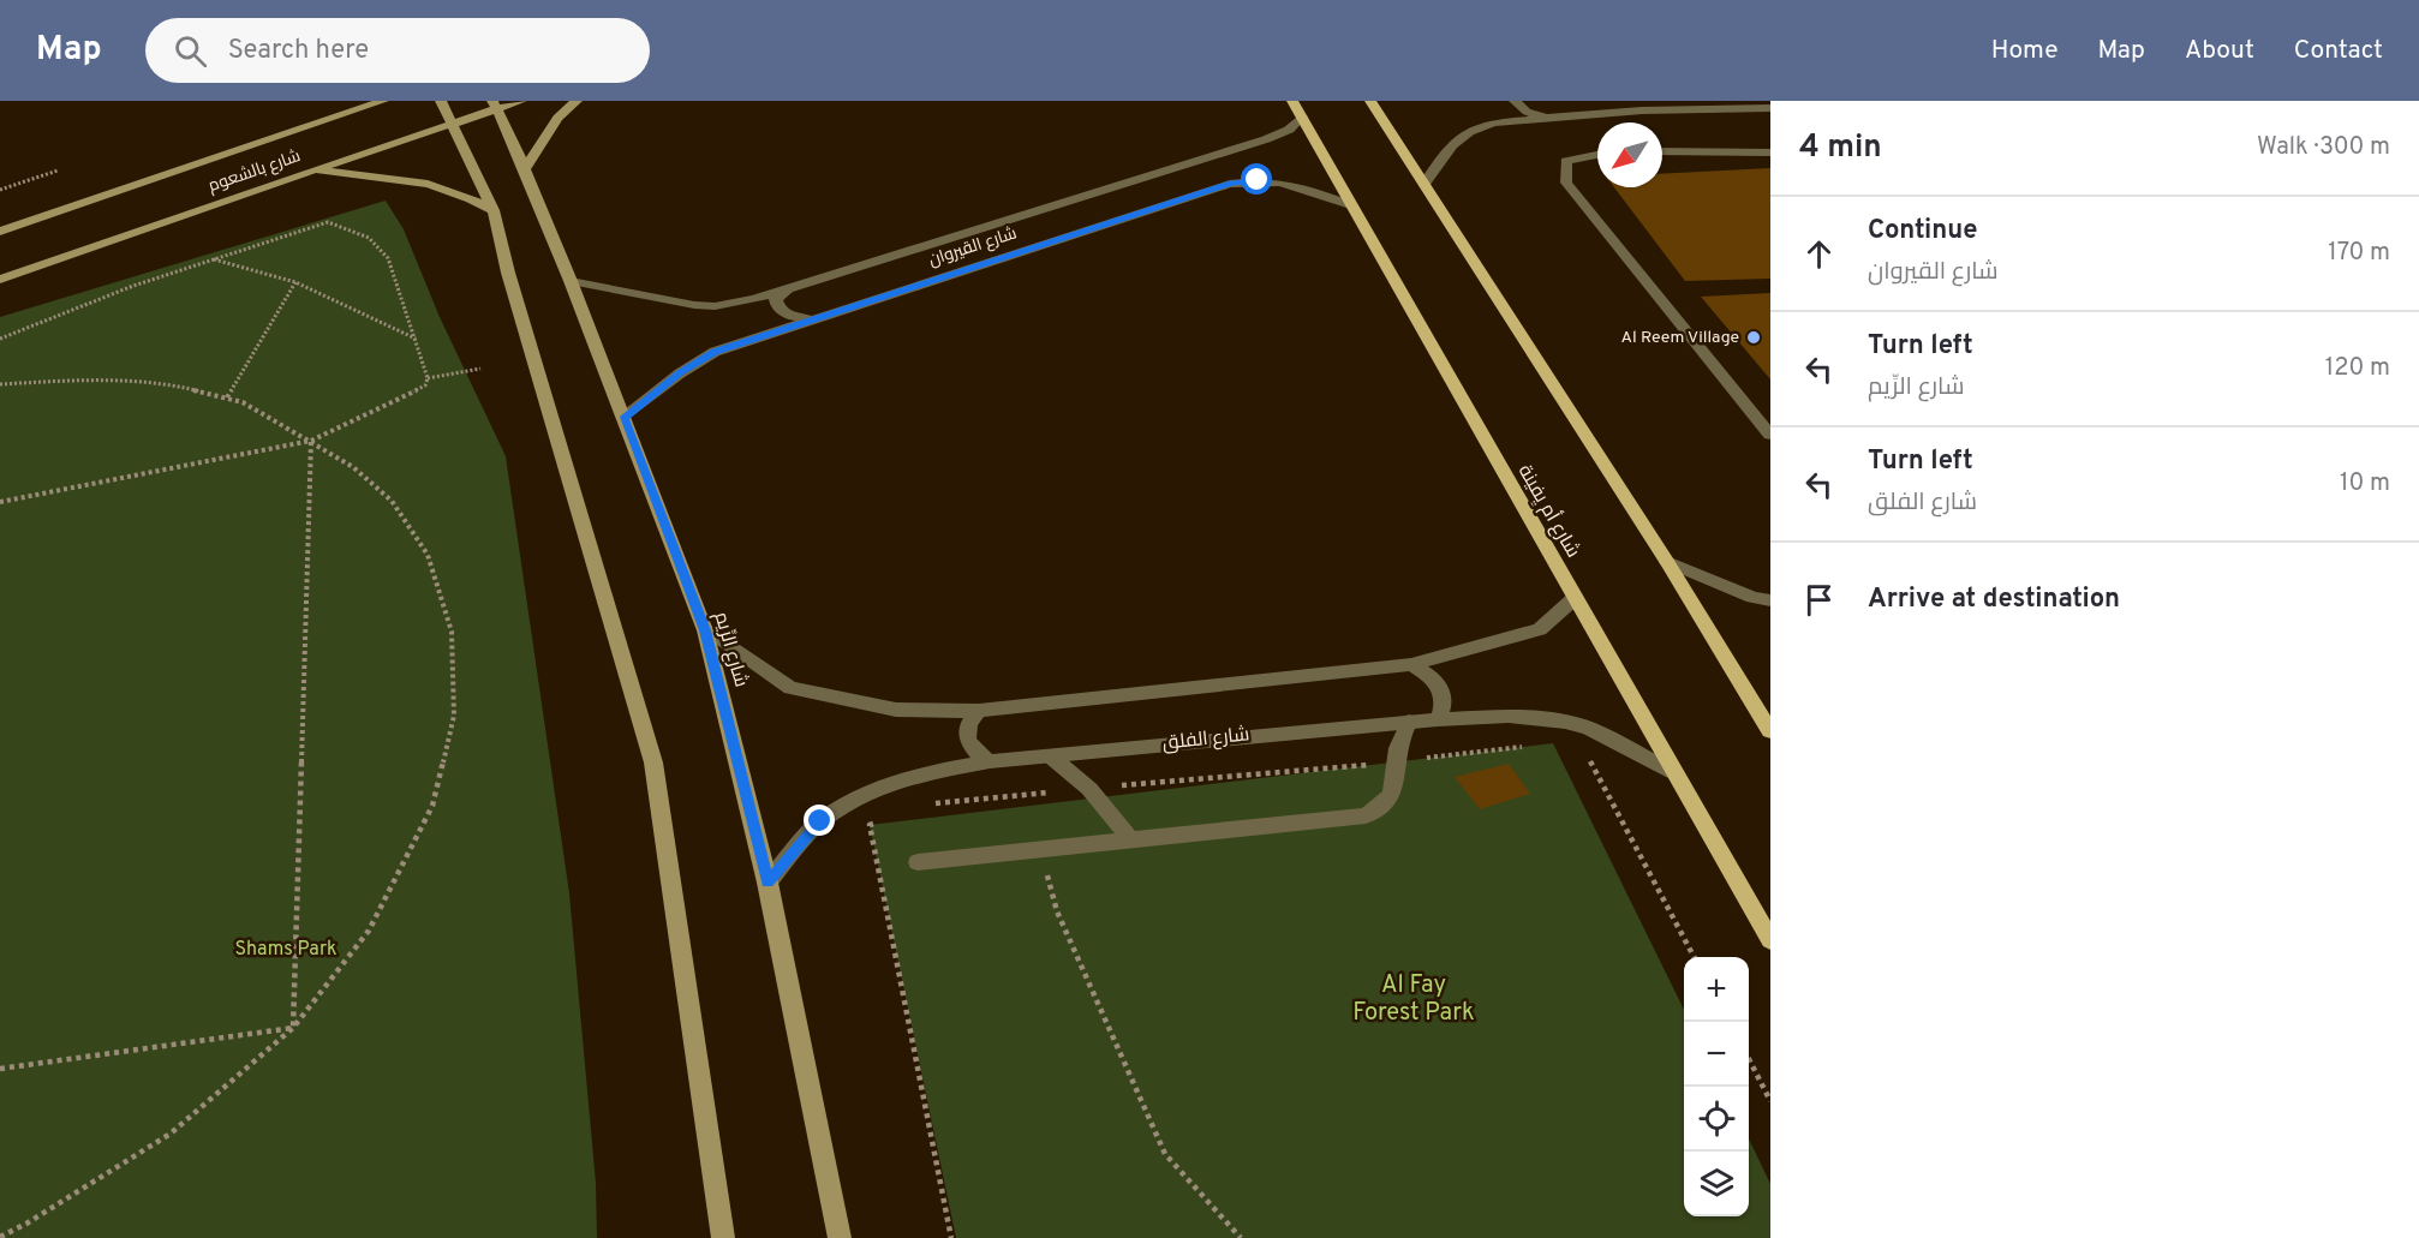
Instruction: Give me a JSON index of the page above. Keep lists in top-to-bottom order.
{
  "streets": {
    "main road": ["شارع بالشعوم", "شارع أم يِفينة", "شارع الرِّيم"],
    "street": ["شارع القيروان", "شارع الفلق"]
  },
  "crossings": [
    ["شارع بالشعوم", "شارع الرِّيم"],
    ["شارع القيروان", "شارع أم يِفينة"],
    ["شارع القيروان", "شارع الرِّيم"],
    ["شارع أم يِفينة", "شارع الفلق"],
    ["شارع الرِّيم", "شارع الفلق"]
  ],
  "parks": ["Shams Park", "Al Fay Forest Park"],
  "places": ["Al Reem Village"],
  "north": "bottom left",
  "page": {
    "header": "Map",
    "search": "Search here",
    "nav": [
      "Home",
      "Map",
      "About",
      "Contact"
    ],
    "heading": ["4 min", "Walk · 300 m"],
    "list": [
      ["Continue", "شارع القيروان", "170 m"],
      ["Turn left", "شارع الرِّيم", "120 m"],
      ["Turn left", "شارع الفلق", "10 m"],
      "Arrive at destination"
    ],
    "map_buttons": ["+", "−"]
  }
}
